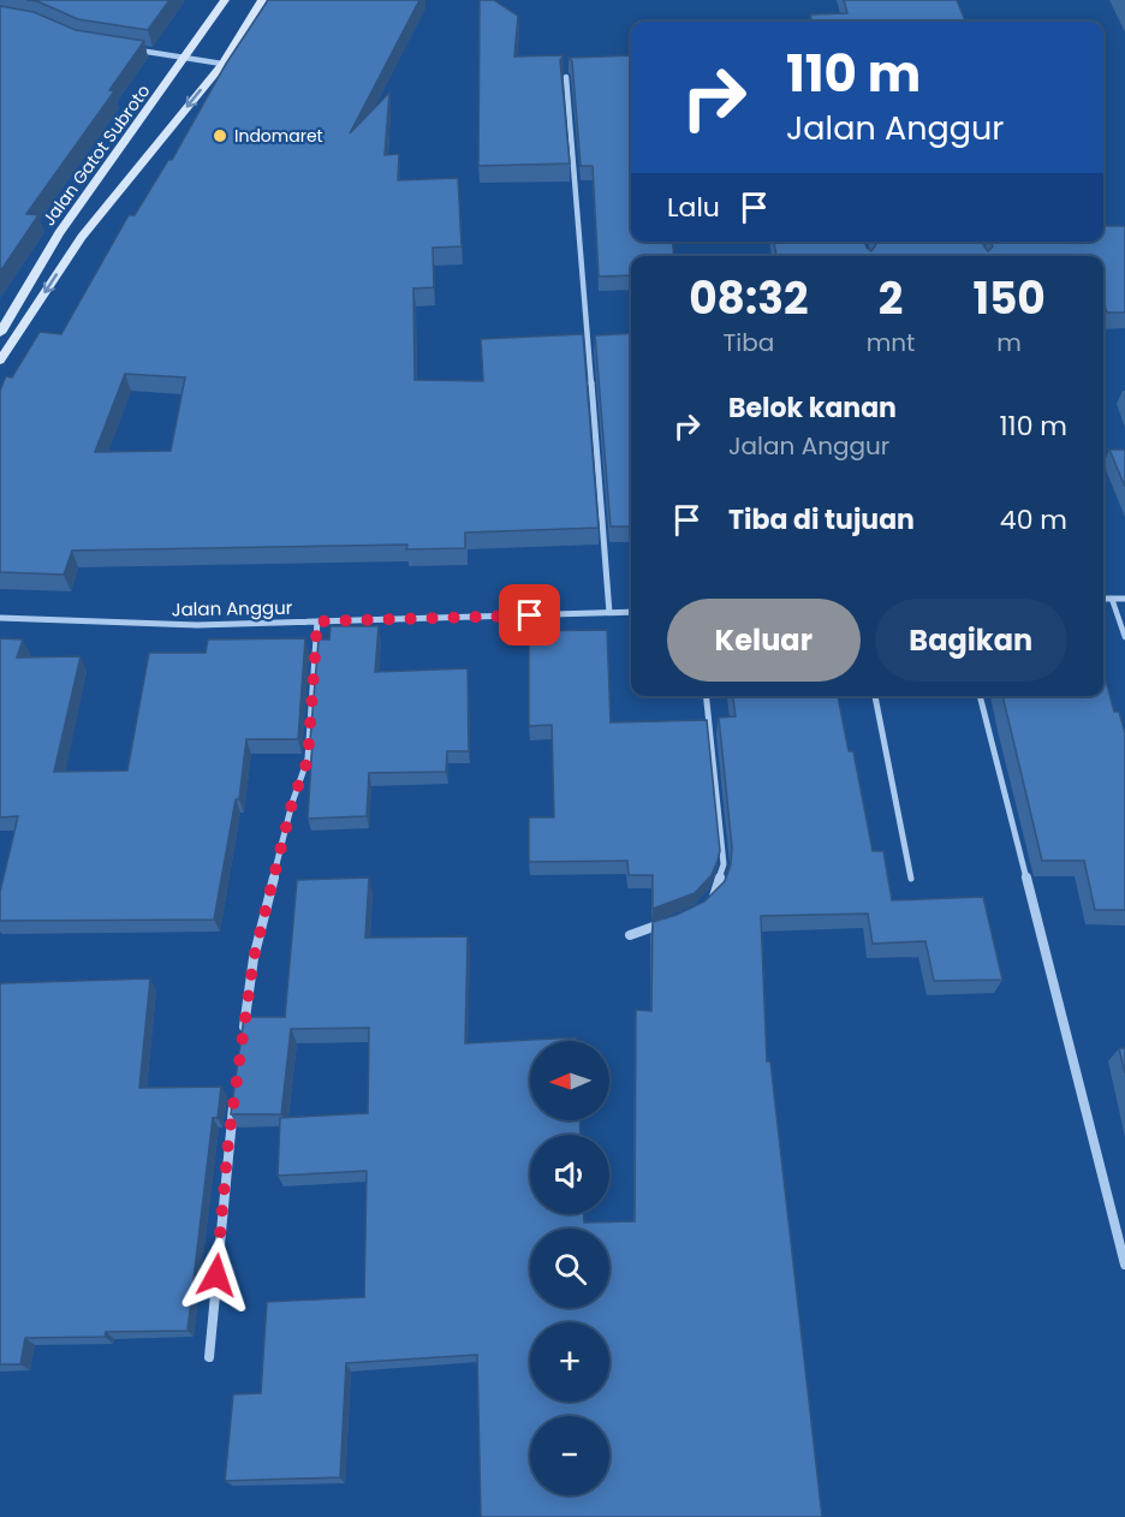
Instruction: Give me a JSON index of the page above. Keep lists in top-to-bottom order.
{
  "streets": {
    "main road": ["Jalan Gatot Subroto"],
    "street": ["Jalan Anggur"]
  },
  "places": ["Indomaret"],
  "north": "left",
  "page": {
    "turn": ["110 m", "Jalan Anggur"],
    "then": "Lalu",
    "eta": [
      "08:32",
      "Tiba",
      "2",
      "mnt",
      "150",
      "m"
    ],
    "list": [
      {
        "name": "Belok kanan",
        "note": "Jalan Anggur",
        "value": "110 m"
      },
      {
        "name": "Tiba di tujuan",
        "value": "40 m"
      }
    ],
    "buttons": ["Keluar", "Bagikan"],
    "map_buttons": ["+", "−"]
  }
}
